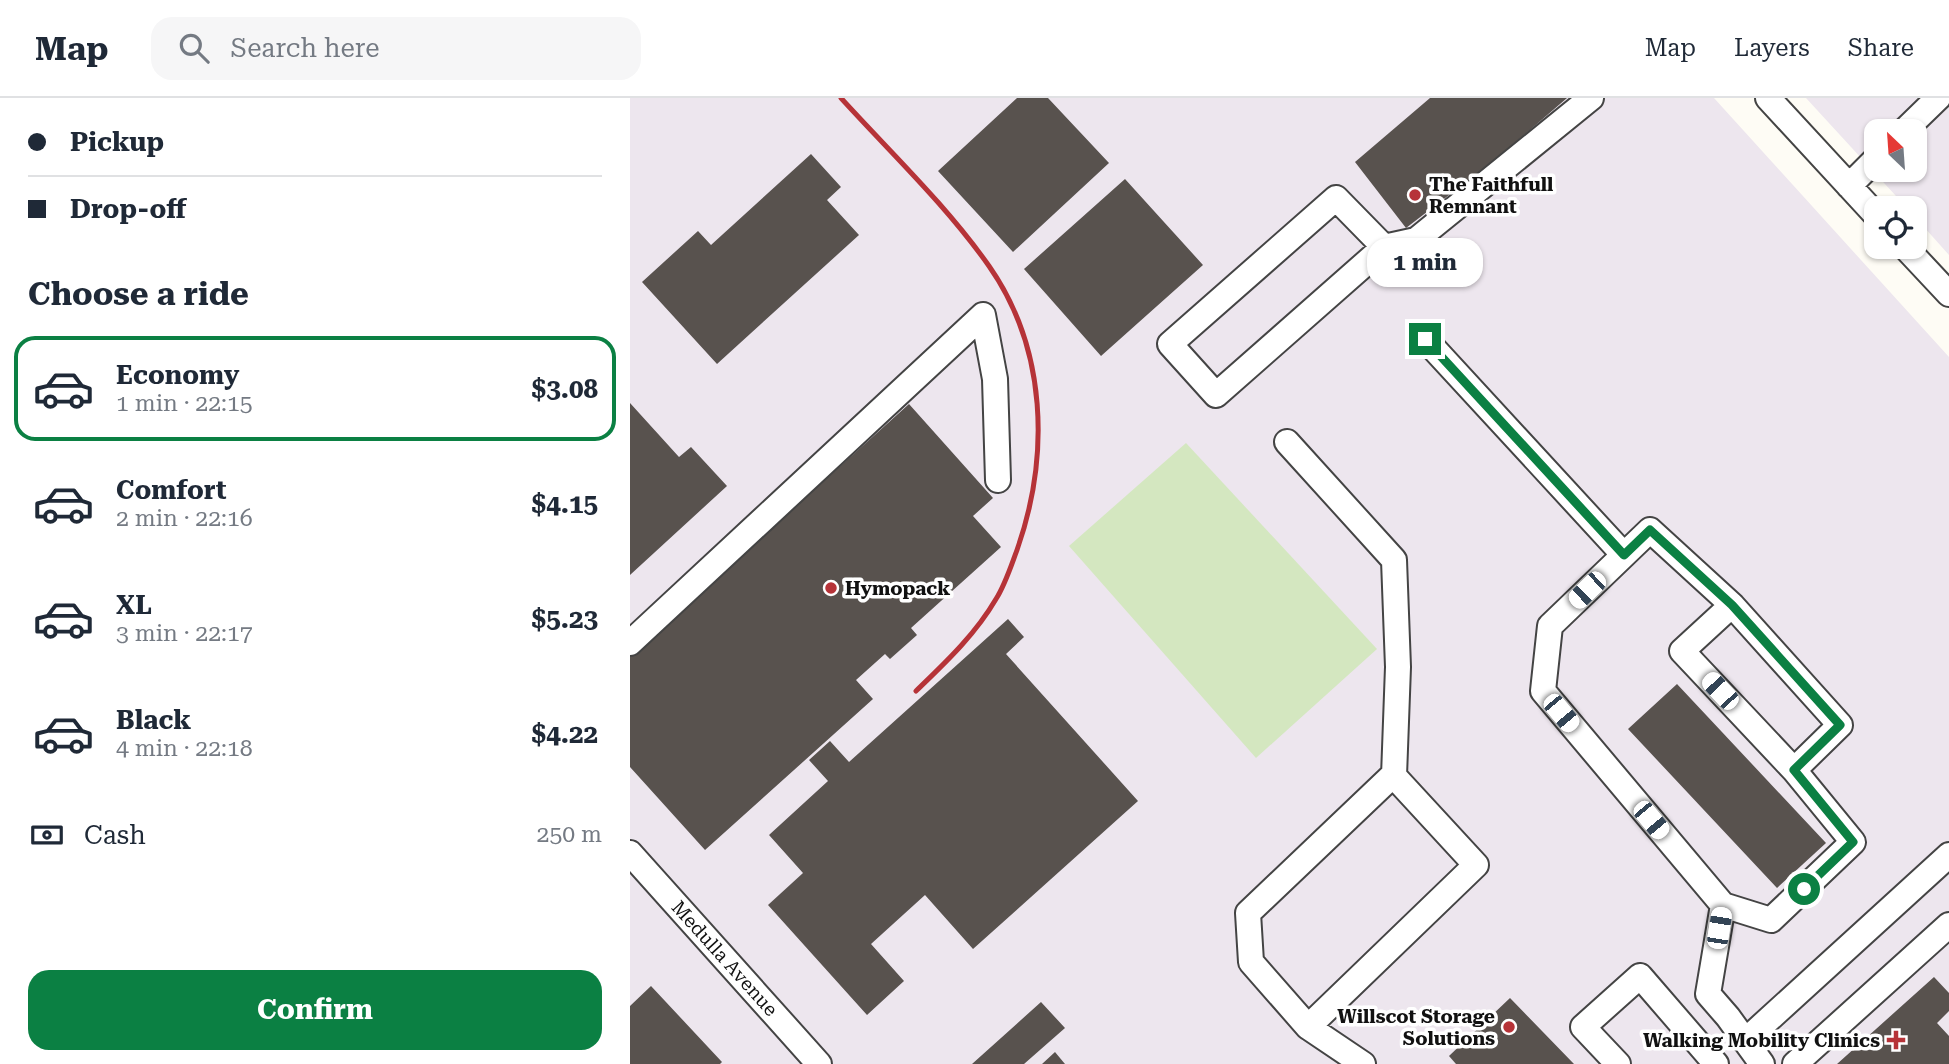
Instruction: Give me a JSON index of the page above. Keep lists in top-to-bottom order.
{
  "streets": {
    "street": ["Medulla Avenue"]
  },
  "places": {
    "other": ["The Faithfull Remnant", "Hymopack", "Willscot Storage Solutions"],
    "health": ["Walking Mobility Clinics"]
  },
  "north": "top left",
  "page": {
    "header": "Map",
    "search": "Search here",
    "nav": ["Map", "Layers", "Share"],
    "banner": ["Pickup", "Drop-off"],
    "bubble": "1 min",
    "heading": "Choose a ride",
    "list": [
      {
        "name": "Economy",
        "note": "1 min · 22:15",
        "value": "$3.08"
      },
      {
        "name": "Comfort",
        "note": "2 min · 22:16",
        "value": "$4.15"
      },
      {
        "name": "XL",
        "note": "3 min · 22:17",
        "value": "$5.23"
      },
      {
        "name": "Black",
        "note": "4 min · 22:18",
        "value": "$4.22"
      }
    ],
    "pay": ["Cash", "250 m"],
    "buttons": "Confirm"
  }
}
